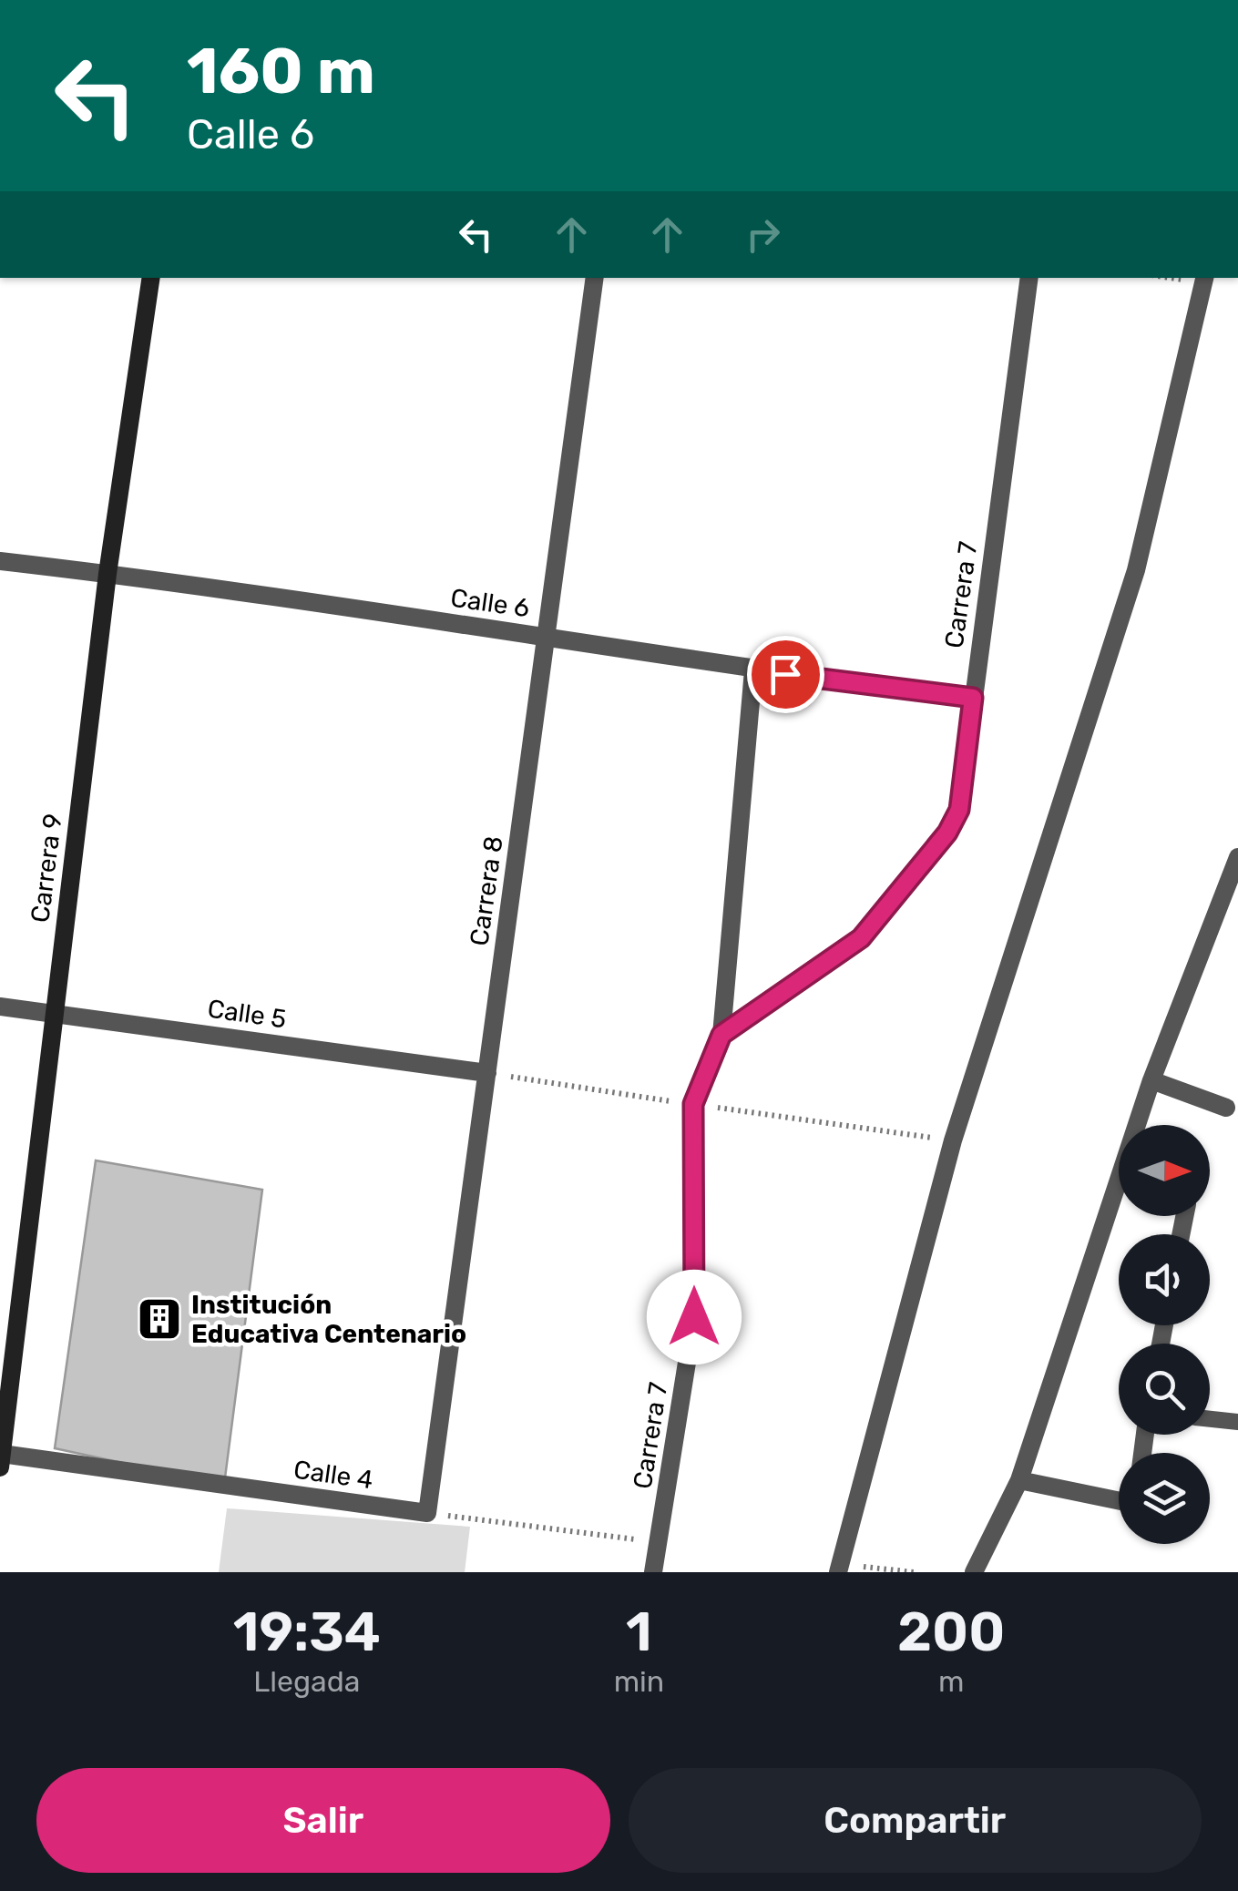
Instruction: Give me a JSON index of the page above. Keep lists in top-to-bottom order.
{
  "streets": {
    "main road": ["Carrera 9"],
    "street": [
      "Carrera 7",
      "Calle 6",
      "Carrera 8",
      "Calle 5",
      "Calle 4"
    ]
  },
  "crossings": [
    ["Carrera 7", "Calle 6"],
    ["Calle 6", "Carrera 9"],
    ["Calle 6", "Carrera 8"],
    ["Carrera 9", "Calle 5"],
    ["Carrera 9", "Calle 4"],
    ["Carrera 8", "Calle 5"],
    ["Carrera 8", "Calle 4"]
  ],
  "places": {
    "building": ["Institución Educativa Centenario"]
  },
  "north": "right",
  "page": {
    "turn": ["160 m", "Calle 6"],
    "eta": [
      "19:34",
      "Llegada",
      "1",
      "min",
      "200",
      "m"
    ],
    "buttons": ["Salir", "Compartir"]
  }
}
